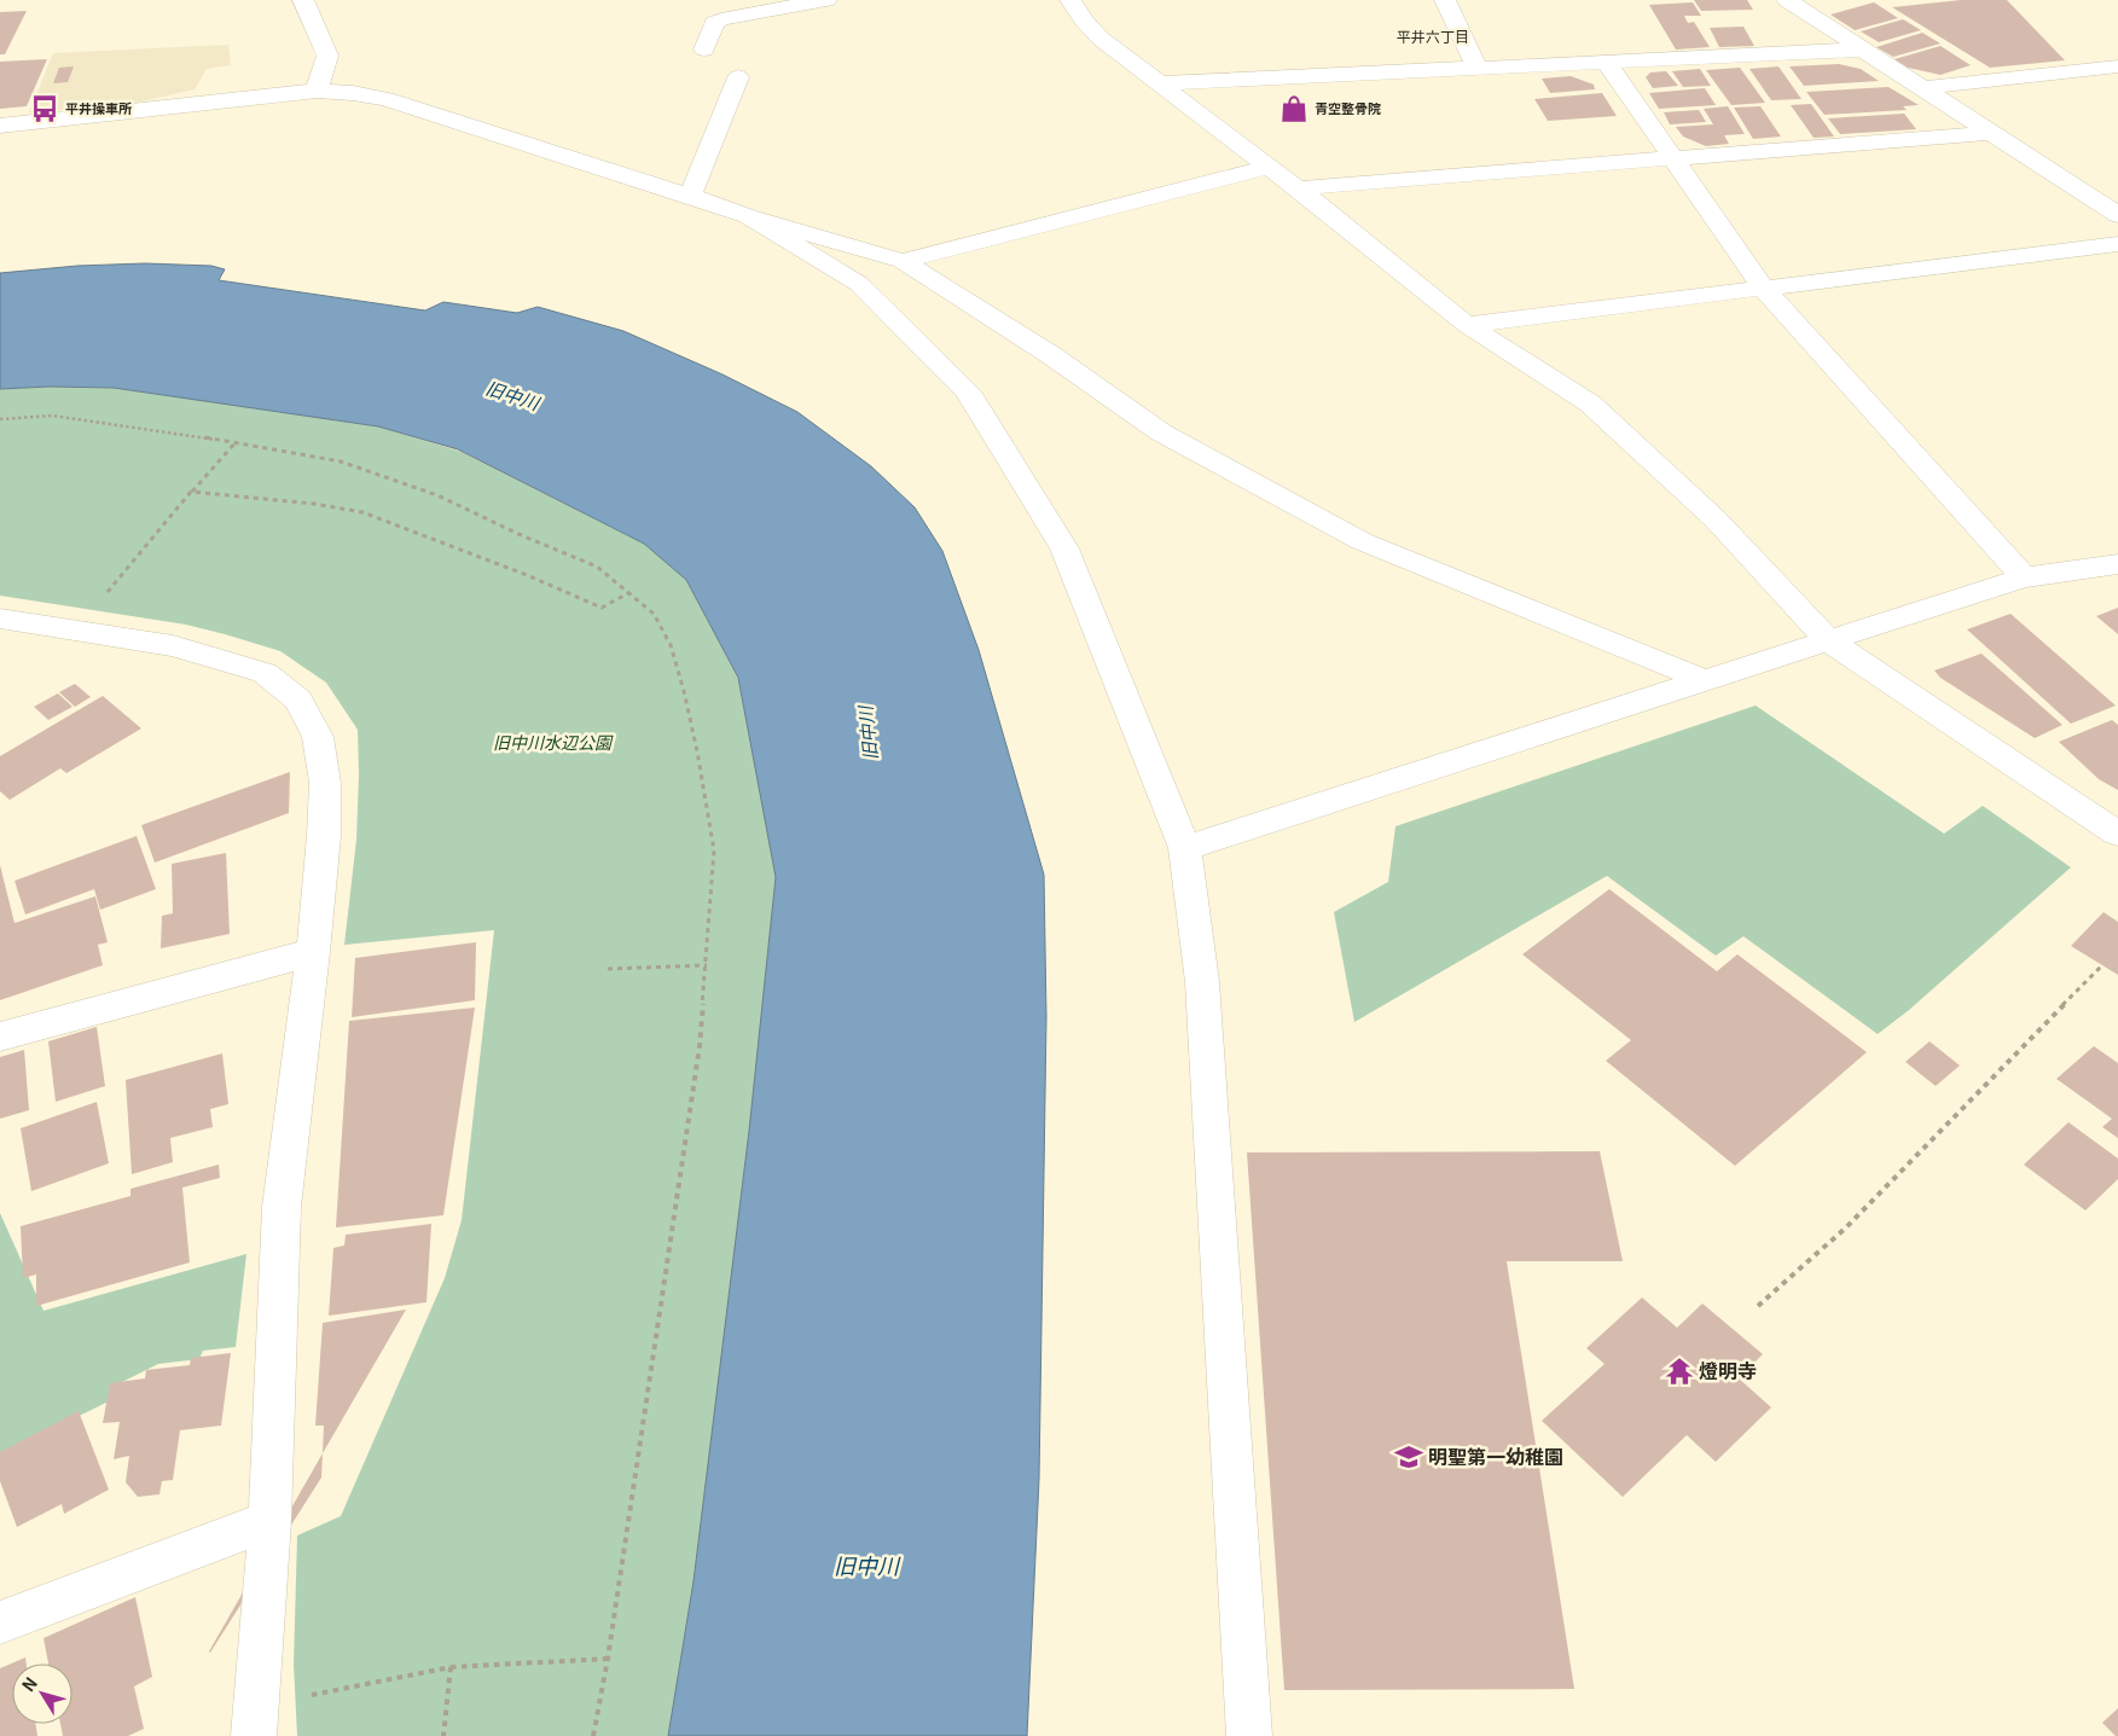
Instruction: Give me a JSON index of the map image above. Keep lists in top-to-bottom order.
{
  "districts": ["平井六丁目"],
  "water": ["旧中川"],
  "parks": ["旧中川水辺公園"],
  "places": {
    "bus stop": ["平井操車所"],
    "shop": ["青空整骨院"],
    "temple": ["燈明寺"],
    "school or university": ["明聖第一幼稚園"]
  },
  "north": "top left"
}
